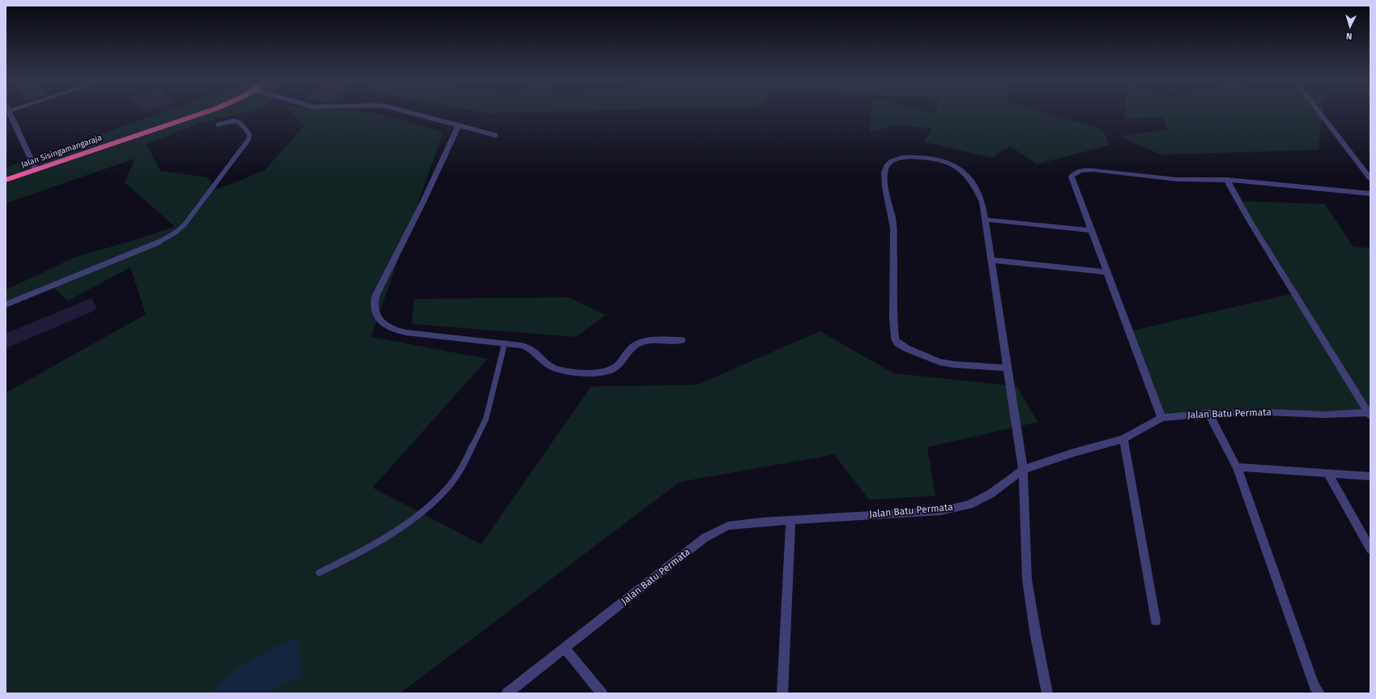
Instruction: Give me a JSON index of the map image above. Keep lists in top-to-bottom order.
{
  "streets": {
    "highway": ["Jalan Sisingamangaraja"],
    "street": ["Jalan Batu Permata"]
  },
  "north": "bottom"
}
